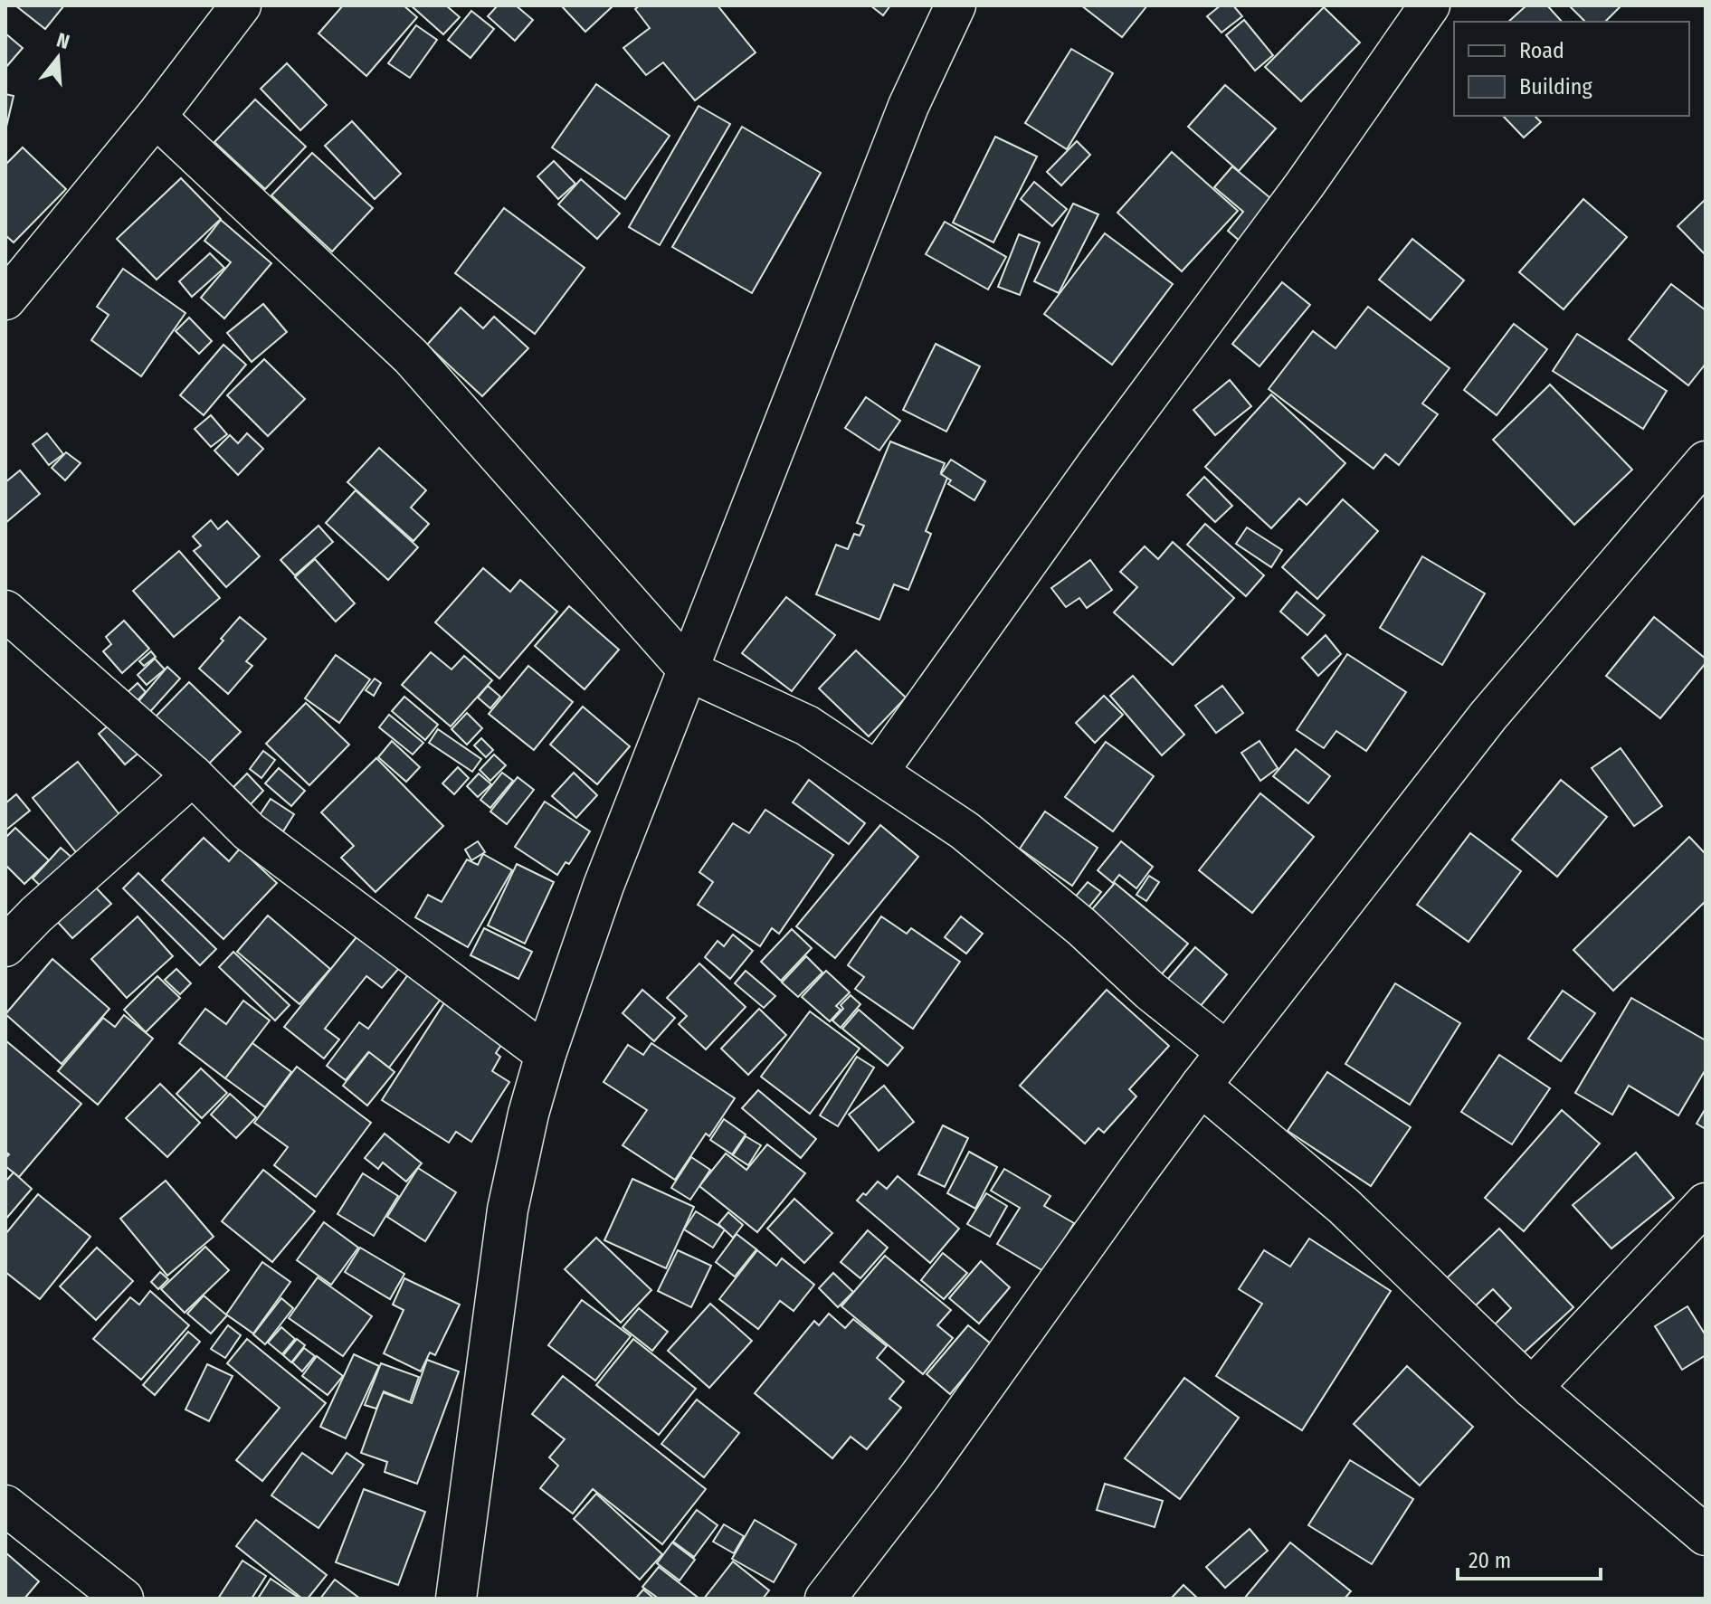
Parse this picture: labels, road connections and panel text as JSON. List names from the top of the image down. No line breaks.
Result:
{"legend":["Road","Building"],"scale_bar":"20 m","north":"top"}
